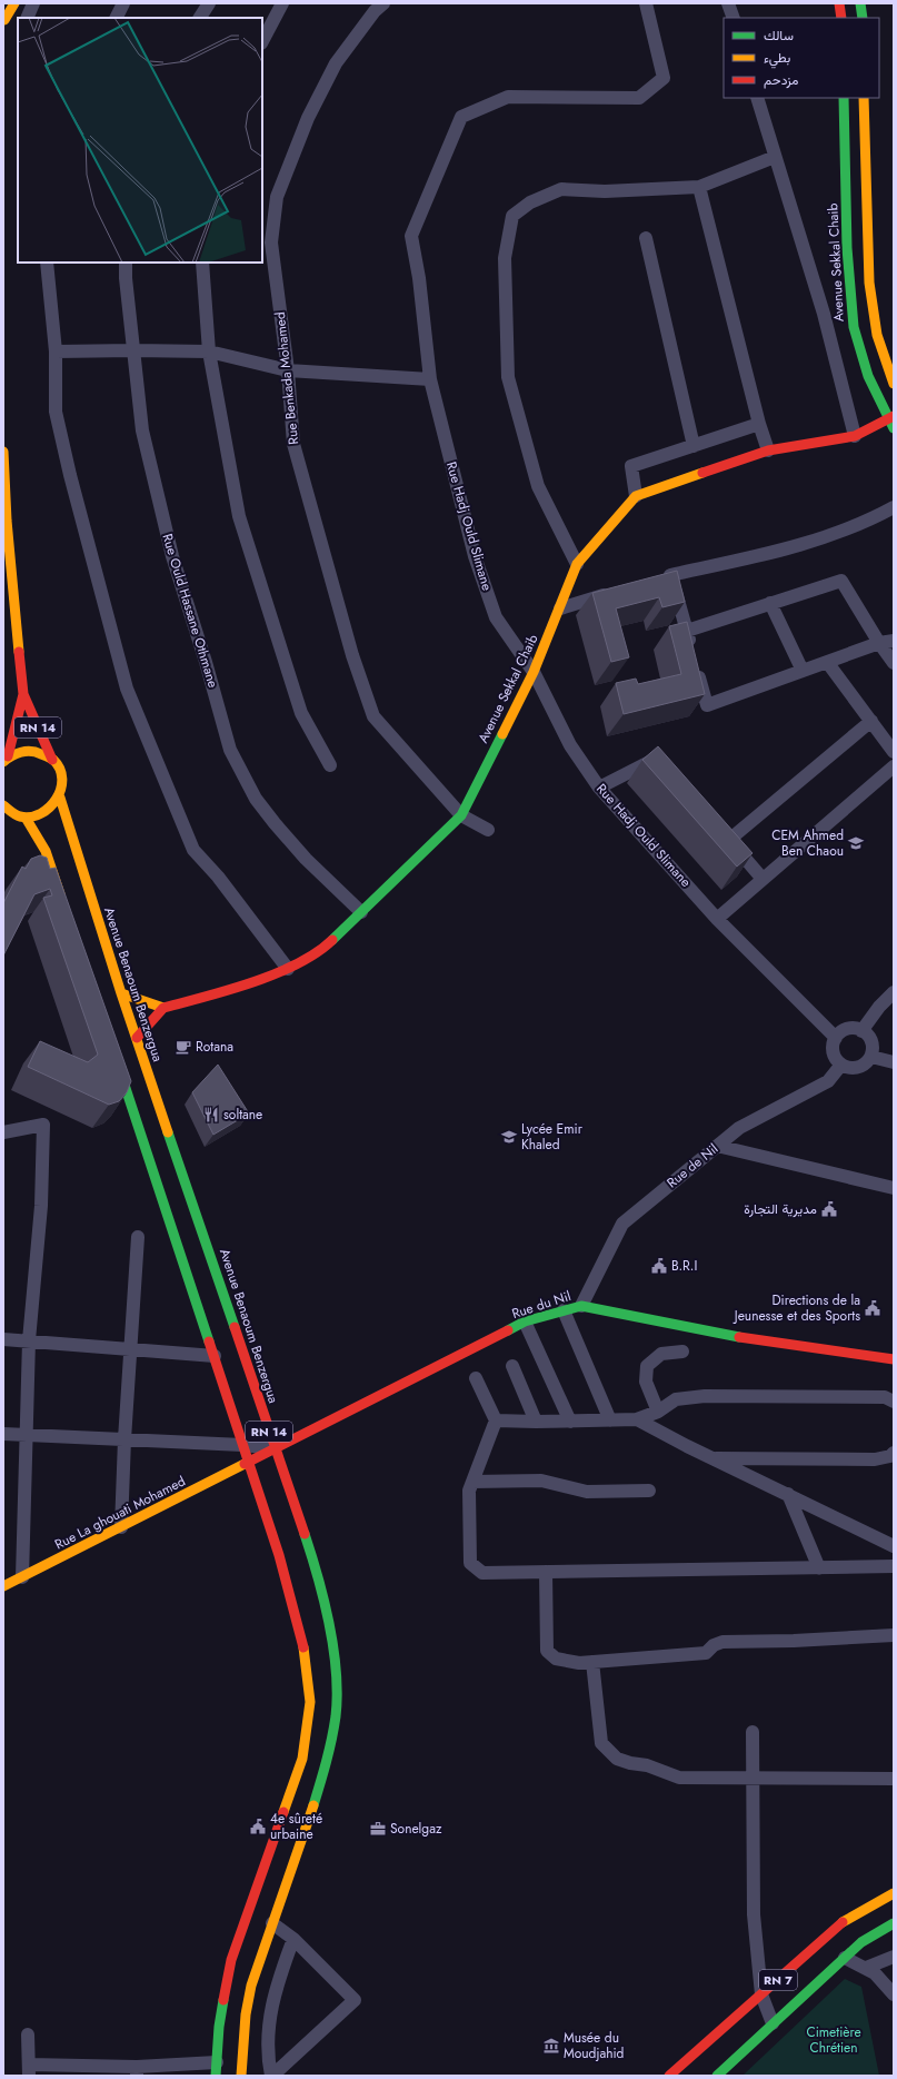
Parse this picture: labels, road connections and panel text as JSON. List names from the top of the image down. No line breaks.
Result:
{"streets":{"main road":["Avenue Sekkal Chaib","RN 14","Avenue Benaoum Benzergua","Rue du Nil","Rue La ghouati Mohamed","RN 7"],"street":["Rue Benkada Mohamed","Rue Hadj Ould Slimane","Rue Ould Hassane Othmane","Rue de Nil"]},"crossings":[["Avenue Sekkal Chaib","Rue Benkada Mohamed"],["Avenue Sekkal Chaib","Rue Hadj Ould Slimane"],["Avenue Sekkal Chaib","Rue Ould Hassane Othmane"],["Rue Hadj Ould Slimane","Rue de Nil"],["RN 14","Rue du Nil"],["RN 14","Rue La ghouati Mohamed"],["Avenue Benaoum Benzergua","Rue du Nil"],["Rue de Nil","Rue du Nil"],["Rue du Nil","Rue La ghouati Mohamed"]],"parks":["Cimetière Chrétien"],"places":{"school or university":["CEM Ahmed Ben Chaou","Lycée Emir Khaled"],"cafe":["Rotana"],"restaurant":["soltane"],"public building":["مديرية التجارة","B.R.I","Directions de la Jeunesse et des Sports","4e sûreté urbaine"],"office":["Sonelgaz"],"museum":["Musée du Moudjahid"]},"legend":["سالك","بطيء","مزدحم"]}
